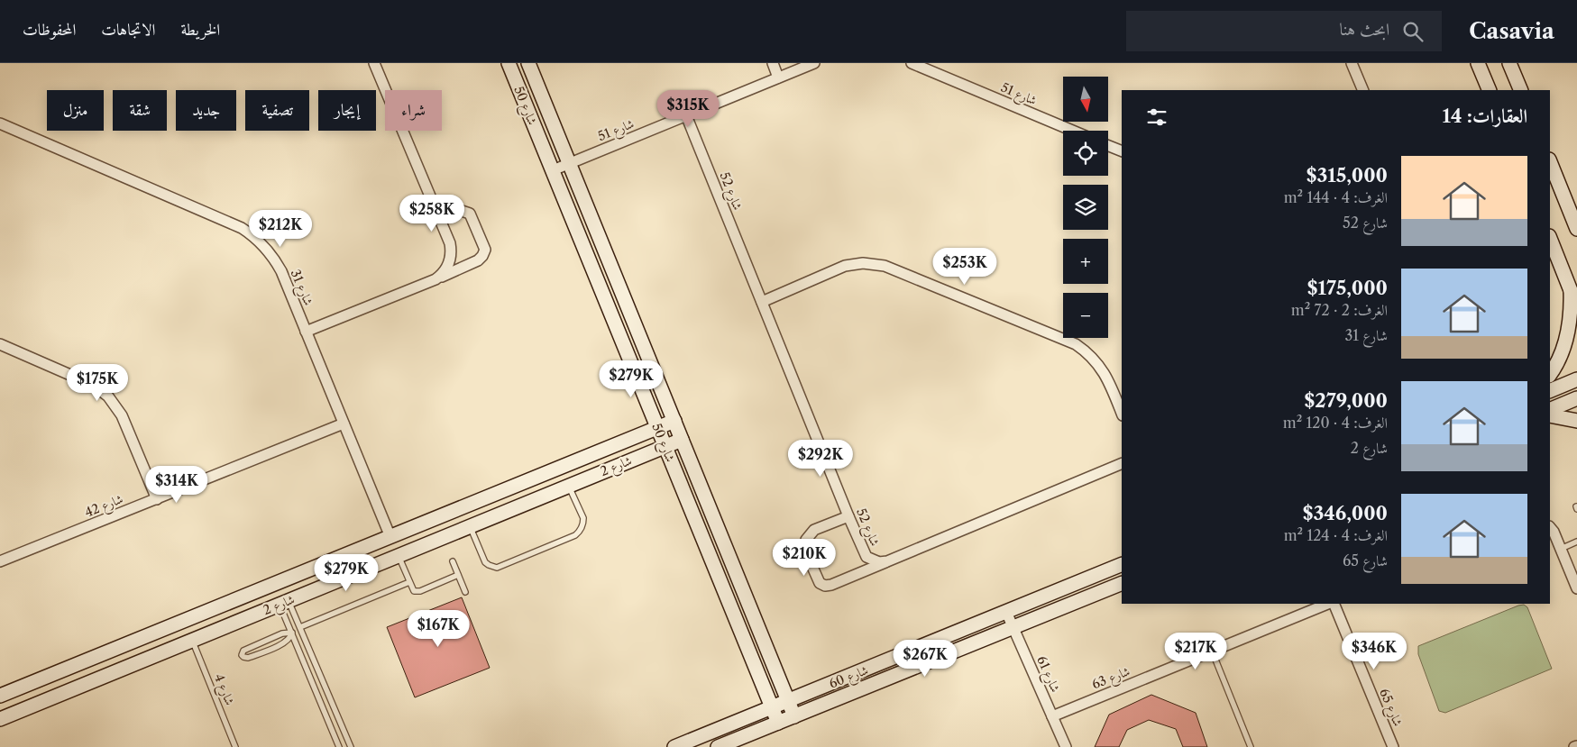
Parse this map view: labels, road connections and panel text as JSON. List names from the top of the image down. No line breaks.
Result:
{"streets":{"street":["شارع 51","شارع 50","شارع 52","شارع 31","شارع 2","شارع 42","شارع 61","شارع 60","شارع 63","شارع 65"],"lane":["شارع 4"]},"crossings":[["شارع 51","شارع 50"],["شارع 51","شارع 52"],["شارع 50","شارع 2"],["شارع 50","شارع 60"],["شارع 31","شارع 2"],["شارع 31","شارع 42"],["شارع 2","شارع 4"],["شارع 61","شارع 60"],["شارع 61","شارع 63"]],"north":"bottom","page":{"header":"Casavia","search":"ابحث هنا","nav":["الخريطة","الاتجاهات","المحفوظات"],"map_buttons":["+","−"],"price":["$315K","$258K","$212K","$253K","$279K","$175K","$292K","$314K","$210K","$279K","$167K","$217K","$346K","$267K"],"chip":["شراء","إيجار","تصفية","جديد","شقة","منزل"],"heading":"العقارات: 14","list":[{"name":"$315,000","note":"الغرف: 4 · 144 m² · شارع 52"},{"name":"$175,000","note":"الغرف: 2 · 72 m² · شارع 31"},{"name":"$279,000","note":"الغرف: 4 · 120 m² · شارع 2"},{"name":"$346,000","note":"الغرف: 4 · 124 m² · شارع 65"}]}}
